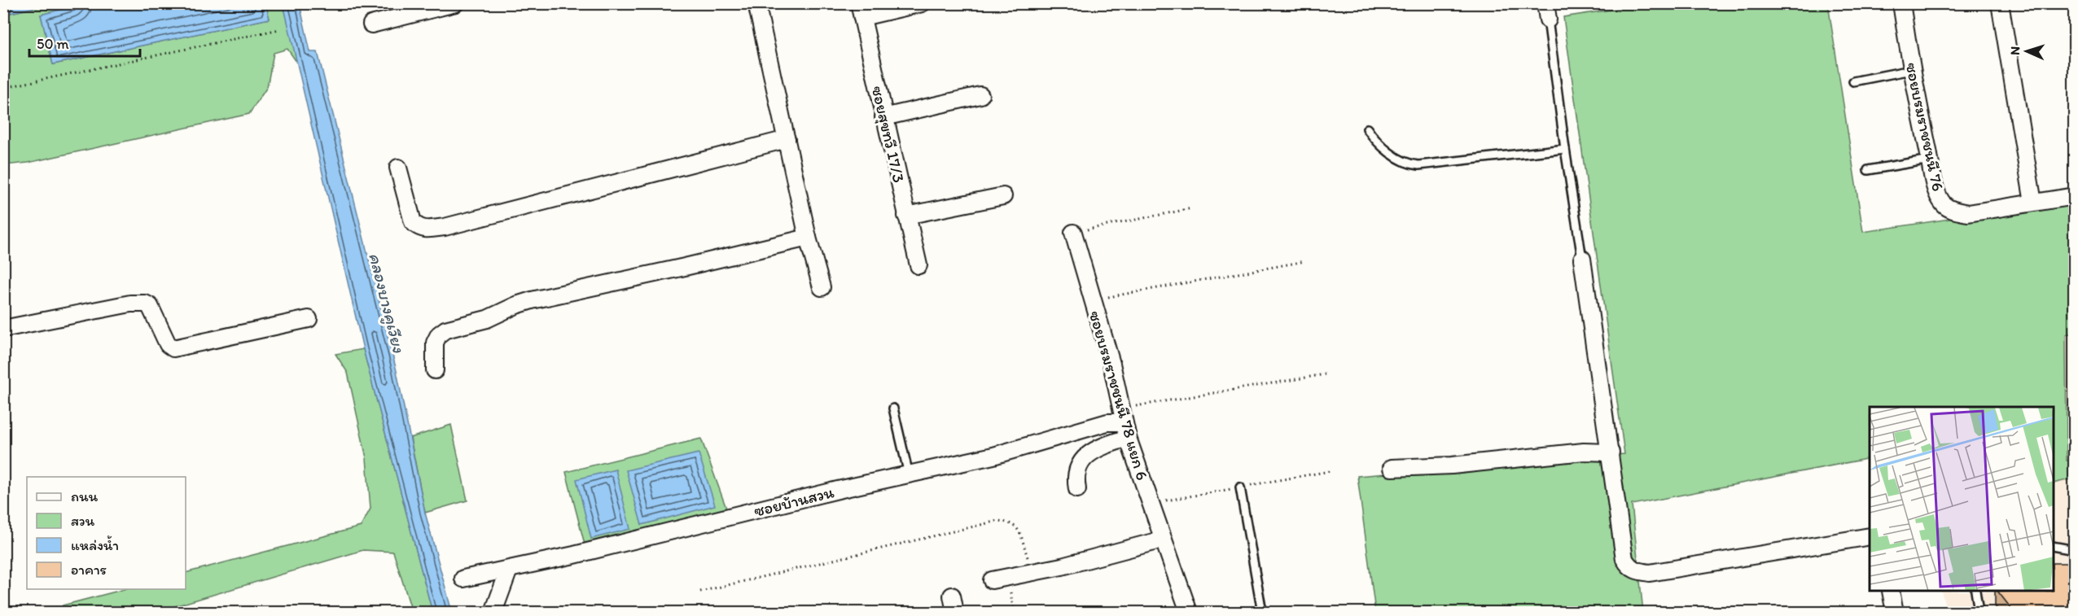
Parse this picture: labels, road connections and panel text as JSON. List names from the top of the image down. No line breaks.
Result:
{"streets":{"street":["ซอยบรมราชชนนี 76","ซอยสุขทวี 17/3","ซอยบรมราชชนนี 78 แยก 6","ซอยบ้านสวน"]},"crossings":[["ซอยบรมราชชนนี 78 แยก 6","ซอยบ้านสวน"]],"water":["คลองบางคูเวียง"],"legend":["ถนน","สวน","แหล่งน้ำ","อาคาร"],"scale_bar":"50 m","north":"left"}
